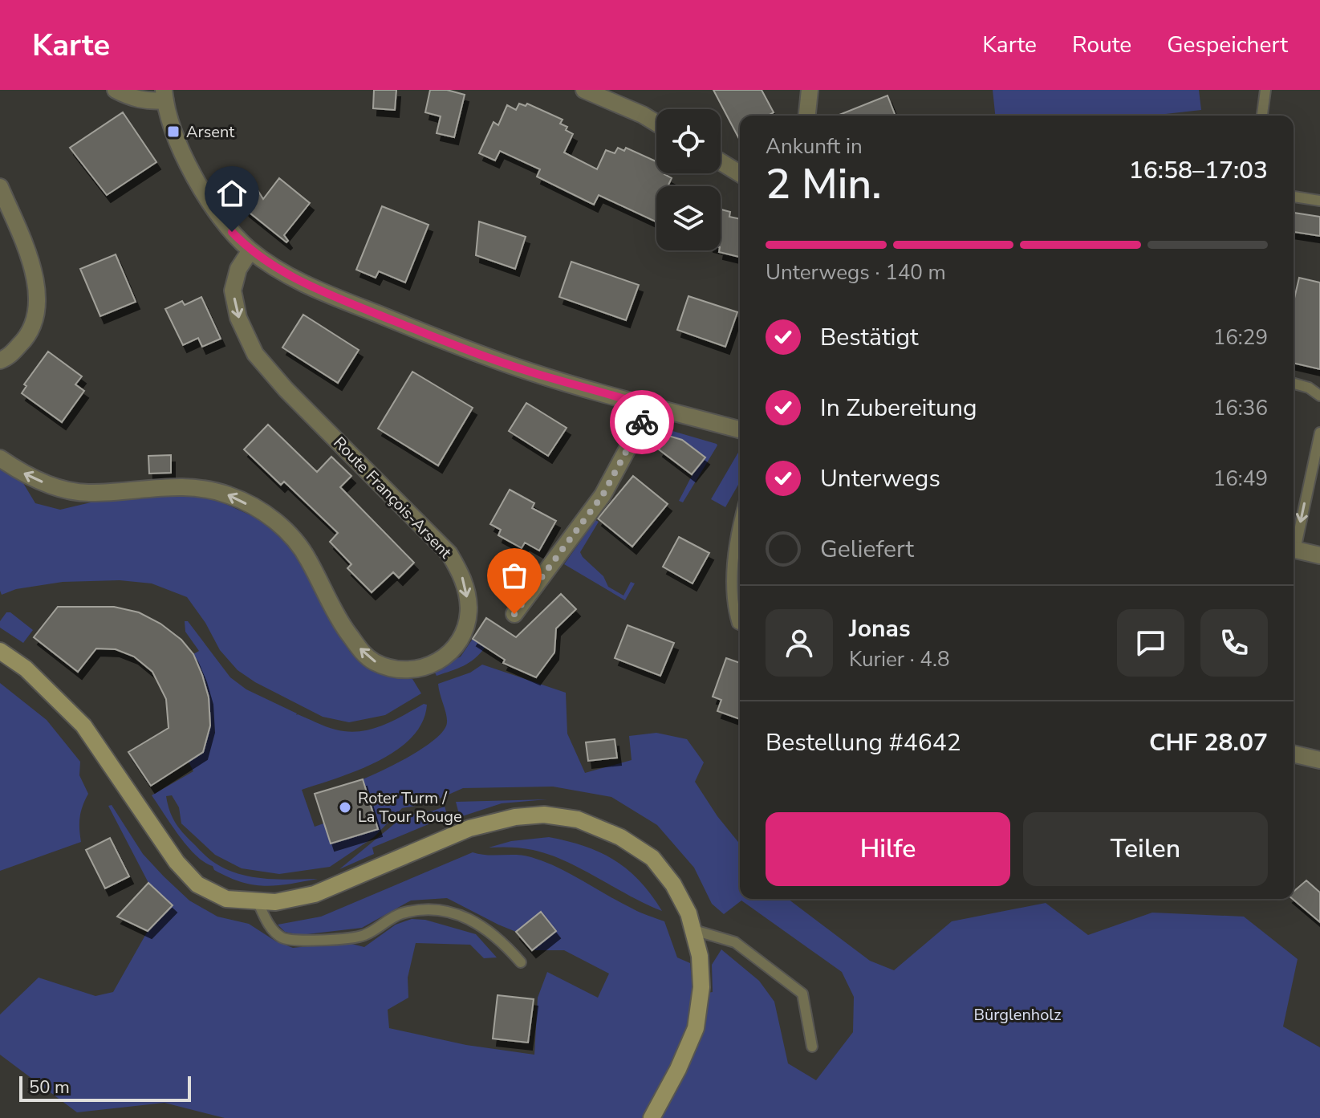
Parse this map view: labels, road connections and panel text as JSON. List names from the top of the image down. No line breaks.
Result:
{"streets":{"street":["Route François-Arsent"]},"parks":["Bürglenholz"],"places":{"transit":["Arsent"],"other":["Roter Turm / La Tour Rouge"]},"scale_bar":"50 m","page":{"header":"Karte","nav":["Karte","Route","Gespeichert"],"heading":["2 Min.","Ankunft in","16:58–17:03"],"panel":["Jonas","Kurier · 4.8","Bestellung #4642","CHF 28.07"],"bar":"Unterwegs · 140 m","list":[["Bestätigt","16:29"],["In Zubereitung","16:36"],["Unterwegs","16:49"],"Geliefert"],"buttons":["Hilfe","Teilen"],"scale":"50 m"}}
